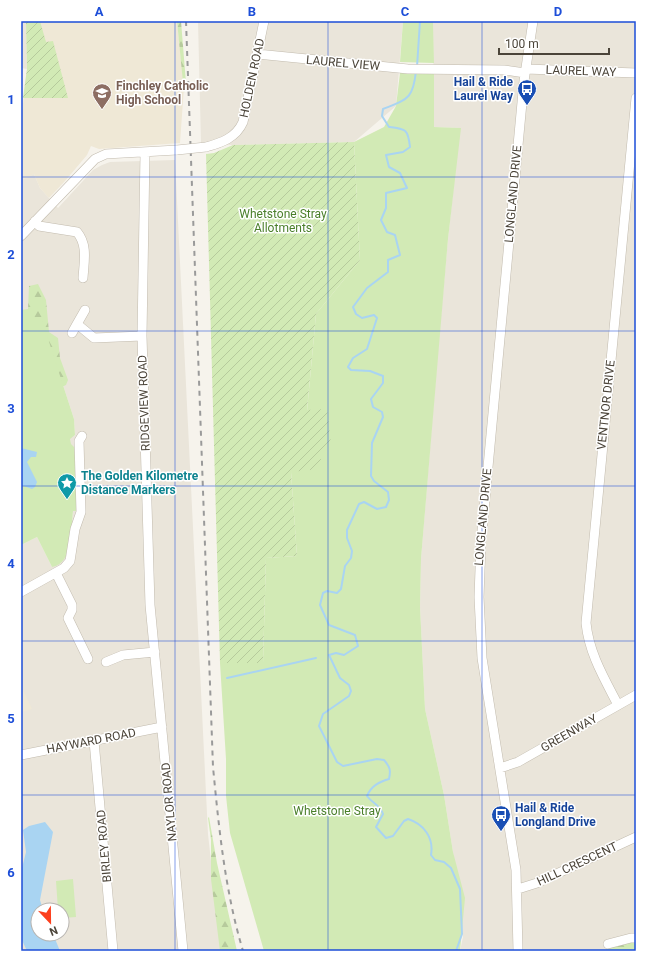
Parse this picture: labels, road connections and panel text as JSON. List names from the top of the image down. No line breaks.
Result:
{"streets":{"street":["LAUREL VIEW","LAUREL WAY","HOLDEN ROAD","LONGLAND DRIVE","RIDGEVIEW ROAD","VENTNOR DRIVE","GREENWAY","HAYWARD ROAD","NAYLOR ROAD","BIRLEY ROAD","HILL CRESCENT"]},"crossings":[["LAUREL VIEW","LAUREL WAY"],["LAUREL VIEW","HOLDEN ROAD"],["LAUREL WAY","LONGLAND DRIVE"],["HOLDEN ROAD","RIDGEVIEW ROAD"],["LONGLAND DRIVE","GREENWAY"],["LONGLAND DRIVE","HILL CRESCENT"],["RIDGEVIEW ROAD","NAYLOR ROAD"],["VENTNOR DRIVE","GREENWAY"],["HAYWARD ROAD","NAYLOR ROAD"],["HAYWARD ROAD","BIRLEY ROAD"]],"parks":["Whetstone Stray Allotments","Whetstone Stray"],"places":{"bus stop":["Hail & Ride Laurel Way","Hail & Ride Longland Drive"],"school or university":["Finchley Catholic High School"],"place":["The Golden Kilometre Distance Markers"]},"scale_bar":"100 m","north":"bottom","grid":{"columns":["A","B","C","D"],"rows":["1","2","3","4","5","6"]}}
